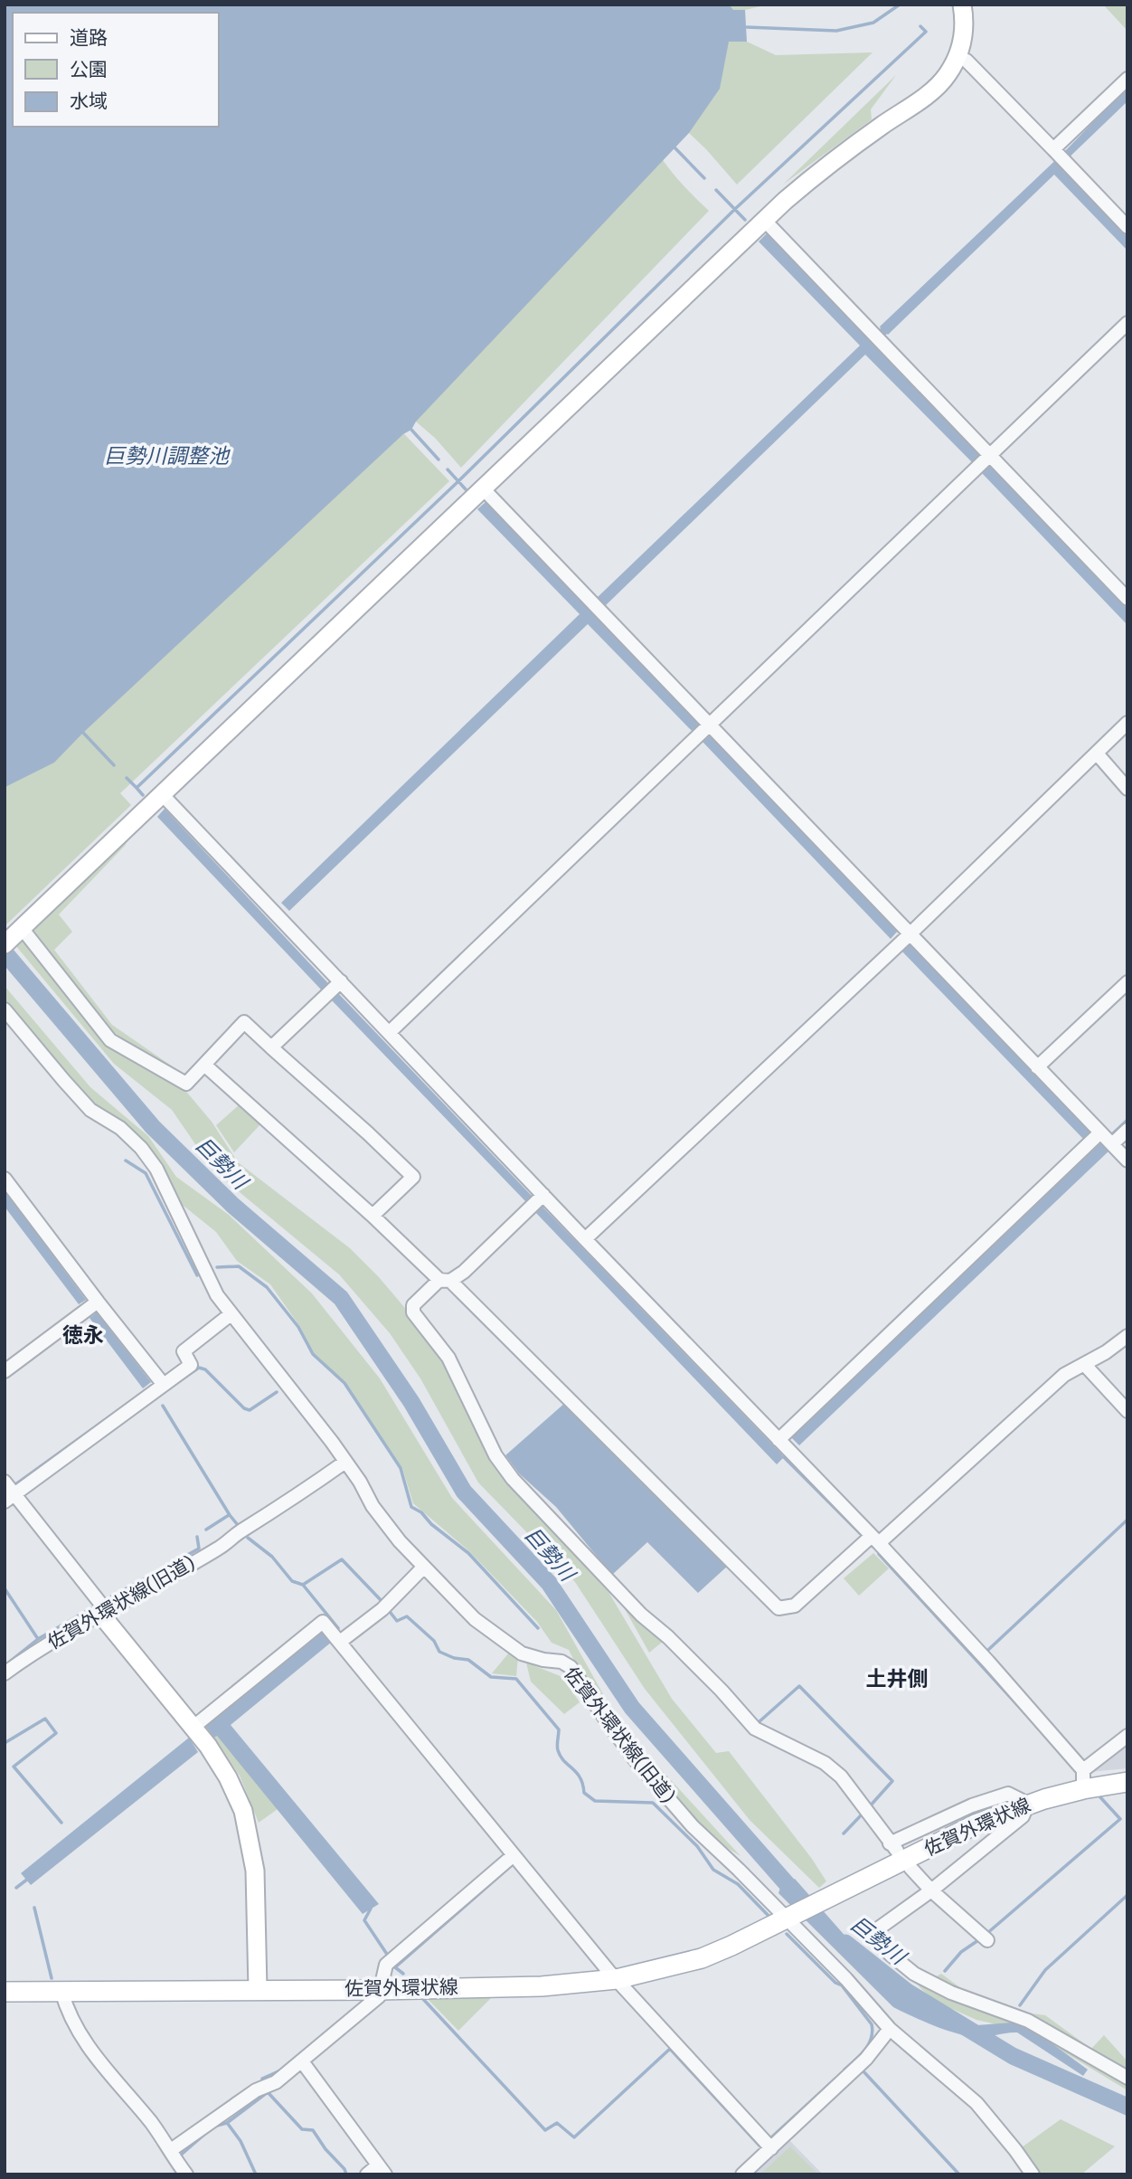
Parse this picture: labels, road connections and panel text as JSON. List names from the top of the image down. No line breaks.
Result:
{"streets":{"main road":["佐賀外環状線"],"street":["佐賀外環状線(旧道)"]},"crossings":[["佐賀外環状線(旧道)","佐賀外環状線"]],"districts":["徳永","土井側"],"water":["巨勢川調整池","巨勢川"],"legend":["道路","公園","水域"]}
